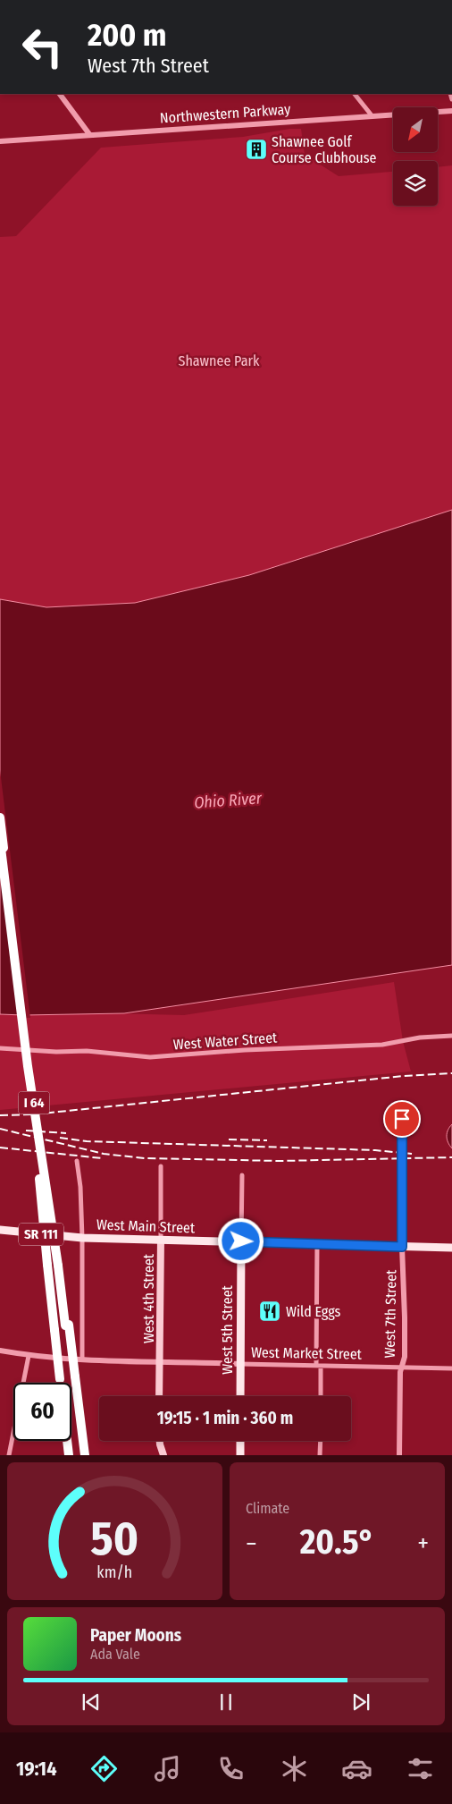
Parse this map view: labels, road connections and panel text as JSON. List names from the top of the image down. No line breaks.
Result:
{"streets":{"highway":["I 64"],"main road":["West Main Street","SR 111","West 4th Street","West 5th Street"],"street":["Northwestern Parkway","West Water Street","West 7th Street","West Market Street"]},"crossings":[["West Main Street","West 4th Street"],["West Main Street","West 7th Street"],["West Main Street","West 5th Street"],["West 4th Street","West Market Street"],["West 7th Street","West Market Street"],["West 5th Street","West Market Street"]],"water":["Ohio River"],"parks":["Shawnee Park"],"places":{"building":["Shawnee Golf Course Clubhouse"],"restaurant":["Wild Eggs"]},"north":"bottom left","page":{"turn":["200 m","West 7th Street"],"limit":"60","trip":"19:15 · 1 min · 360 m","tile":"Climate","heat":["−","20.5°","+"],"song":["Paper Moons","Ada Vale"],"tabs":"19:14","gauge":["50","km/h"]}}
